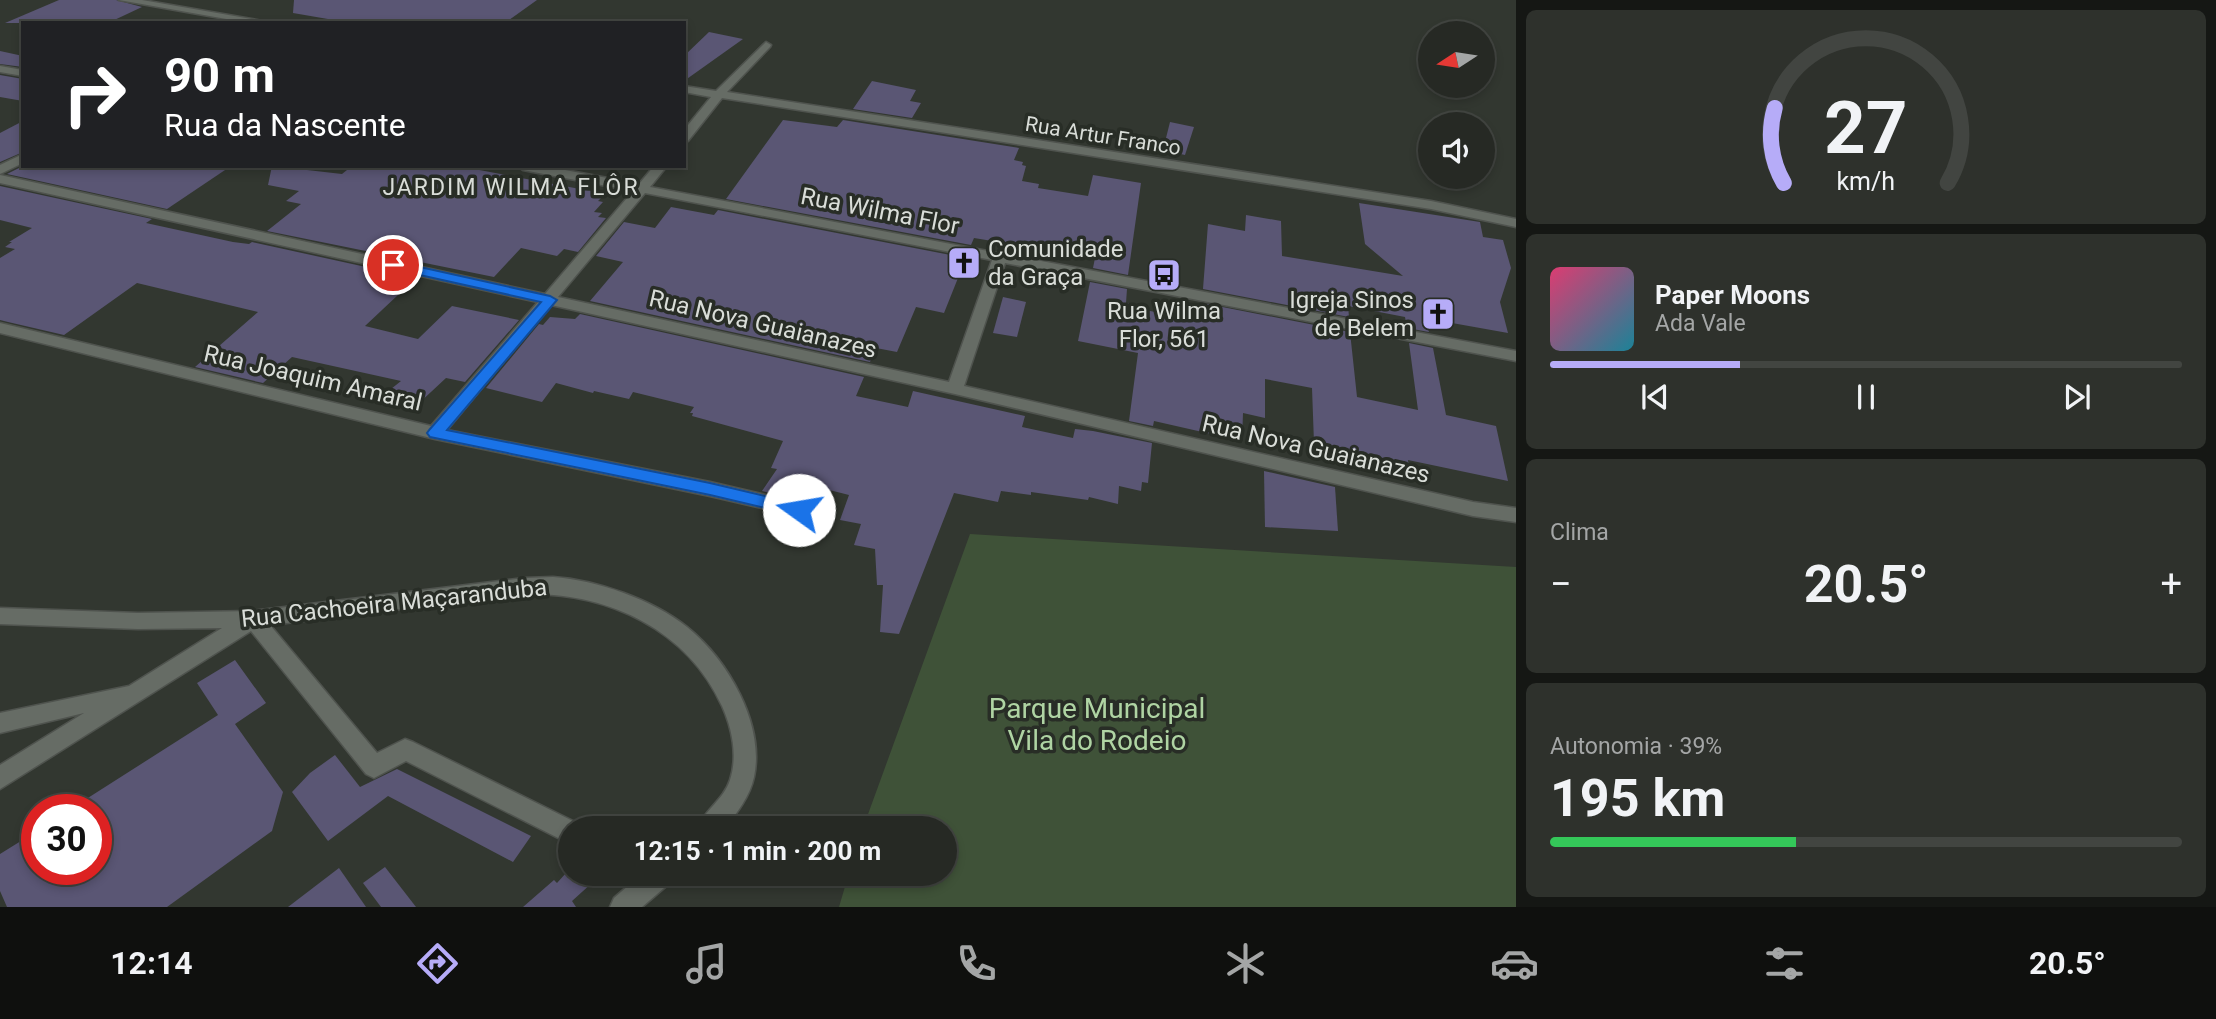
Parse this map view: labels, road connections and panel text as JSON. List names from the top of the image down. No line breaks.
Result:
{"streets":{"street":["Rua Artur Franco","Rua Wilma Flor","Rua Nova Guaianazes","Rua Joaquim Amaral","Rua Cachoeira Maçaranduba"]},"districts":["JARDIM WILMA FLÔR"],"parks":["Parque Municipal Vila do Rodeio"],"places":{"church":["Comunidade da Graça","Igreja Sinos de Belem"],"bus stop":["Rua Wilma Flor, 561"]},"north":"left","page":{"turn":["90 m","Rua da Nascente"],"song":["Paper Moons","Ada Vale"],"tile":["Clima",["Autonomia · 39%","195 km"]],"heat":["−","20.5°","+"],"limit":"30","trip":"12:15 · 1 min · 200 m","tabs":["12:14","20.5°"],"gauge":["27","km/h"]}}
